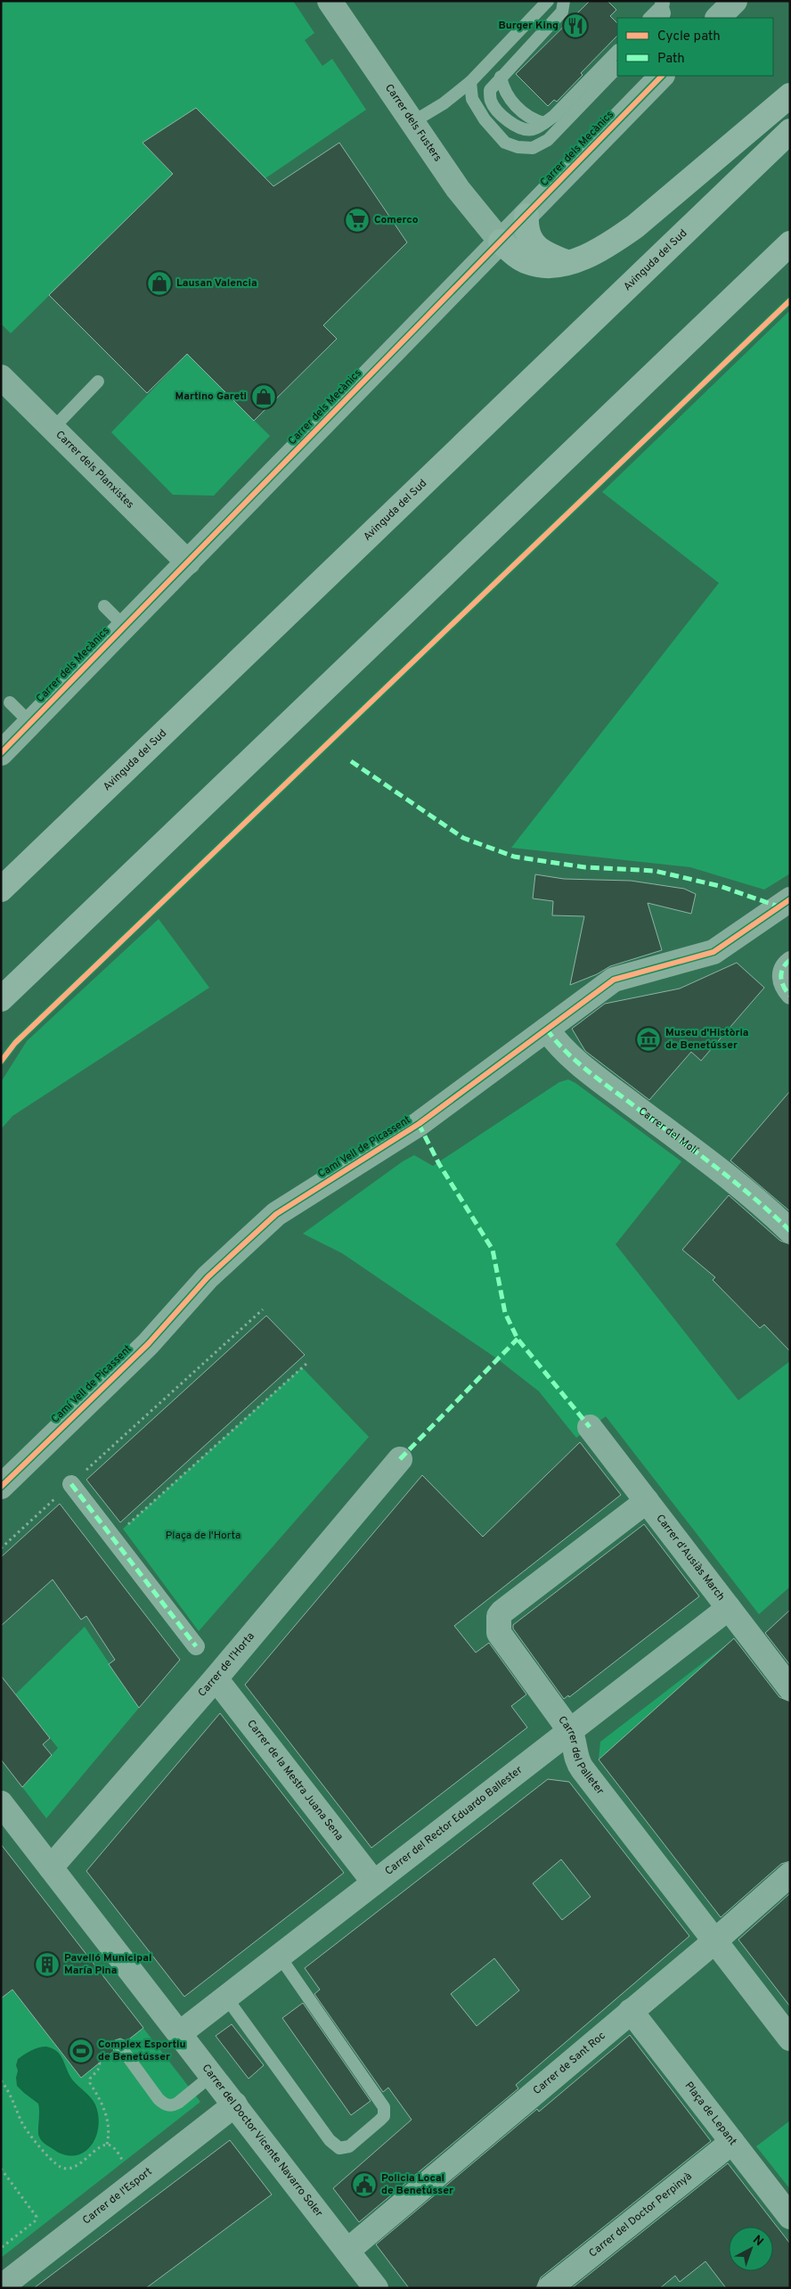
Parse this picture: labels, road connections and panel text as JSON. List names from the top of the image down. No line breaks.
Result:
{"streets":{"main road":["Avinguda del Sud"],"street":["Carrer dels Fusters","Carrer dels Mecànics","Carrer dels Planxistes","Carrer del Molí","Camí Vell de Picassent","Carrer d'Ausiàs March","Carrer de l’Horta","Carrer del Palleter","Carrer de la Mestra Juana Sena","Carrer del Rector Eduardo Ballester","Carrer de Sant Roc","Plaça de Lepant","Carrer del Doctor Vicente Navarro Soler","Carrer de l'Esport","Carrer del Doctor Perpinyà"]},"crossings":[["Carrer dels Fusters","Carrer dels Mecànics"],["Carrer dels Mecànics","Carrer dels Planxistes"],["Carrer del Molí","Camí Vell de Picassent"],["Carrer d'Ausiàs March","Carrer del Palleter"],["Carrer d'Ausiàs March","Carrer del Rector Eduardo Ballester"],["Carrer de l’Horta","Carrer de la Mestra Juana Sena"],["Carrer de l’Horta","Carrer del Doctor Vicente Navarro Soler"],["Carrer del Palleter","Carrer del Rector Eduardo Ballester"],["Carrer del Palleter","Carrer de Sant Roc"],["Carrer de la Mestra Juana Sena","Carrer del Rector Eduardo Ballester"],["Carrer del Rector Eduardo Ballester","Carrer del Doctor Vicente Navarro Soler"],["Carrer de Sant Roc","Plaça de Lepant"],["Carrer de Sant Roc","Carrer del Doctor Vicente Navarro Soler"],["Plaça de Lepant","Carrer del Doctor Perpinyà"],["Carrer del Doctor Vicente Navarro Soler","Carrer de l'Esport"]],"parks":["Plaça de l'Horta"],"places":{"restaurant":["Burger King"],"supermarket":["Comerco"],"shop":["Lausan Valencia","Martino Gareti"],"museum":["Museu d'Història de Benetússer"],"building":["Pavelló Municipal María Pina"],"sports":["Complex Esportiu de Benetússer"],"public building":["Policia Local de Benetússer"]},"legend":["Cycle path","Path"],"north":"top right"}
